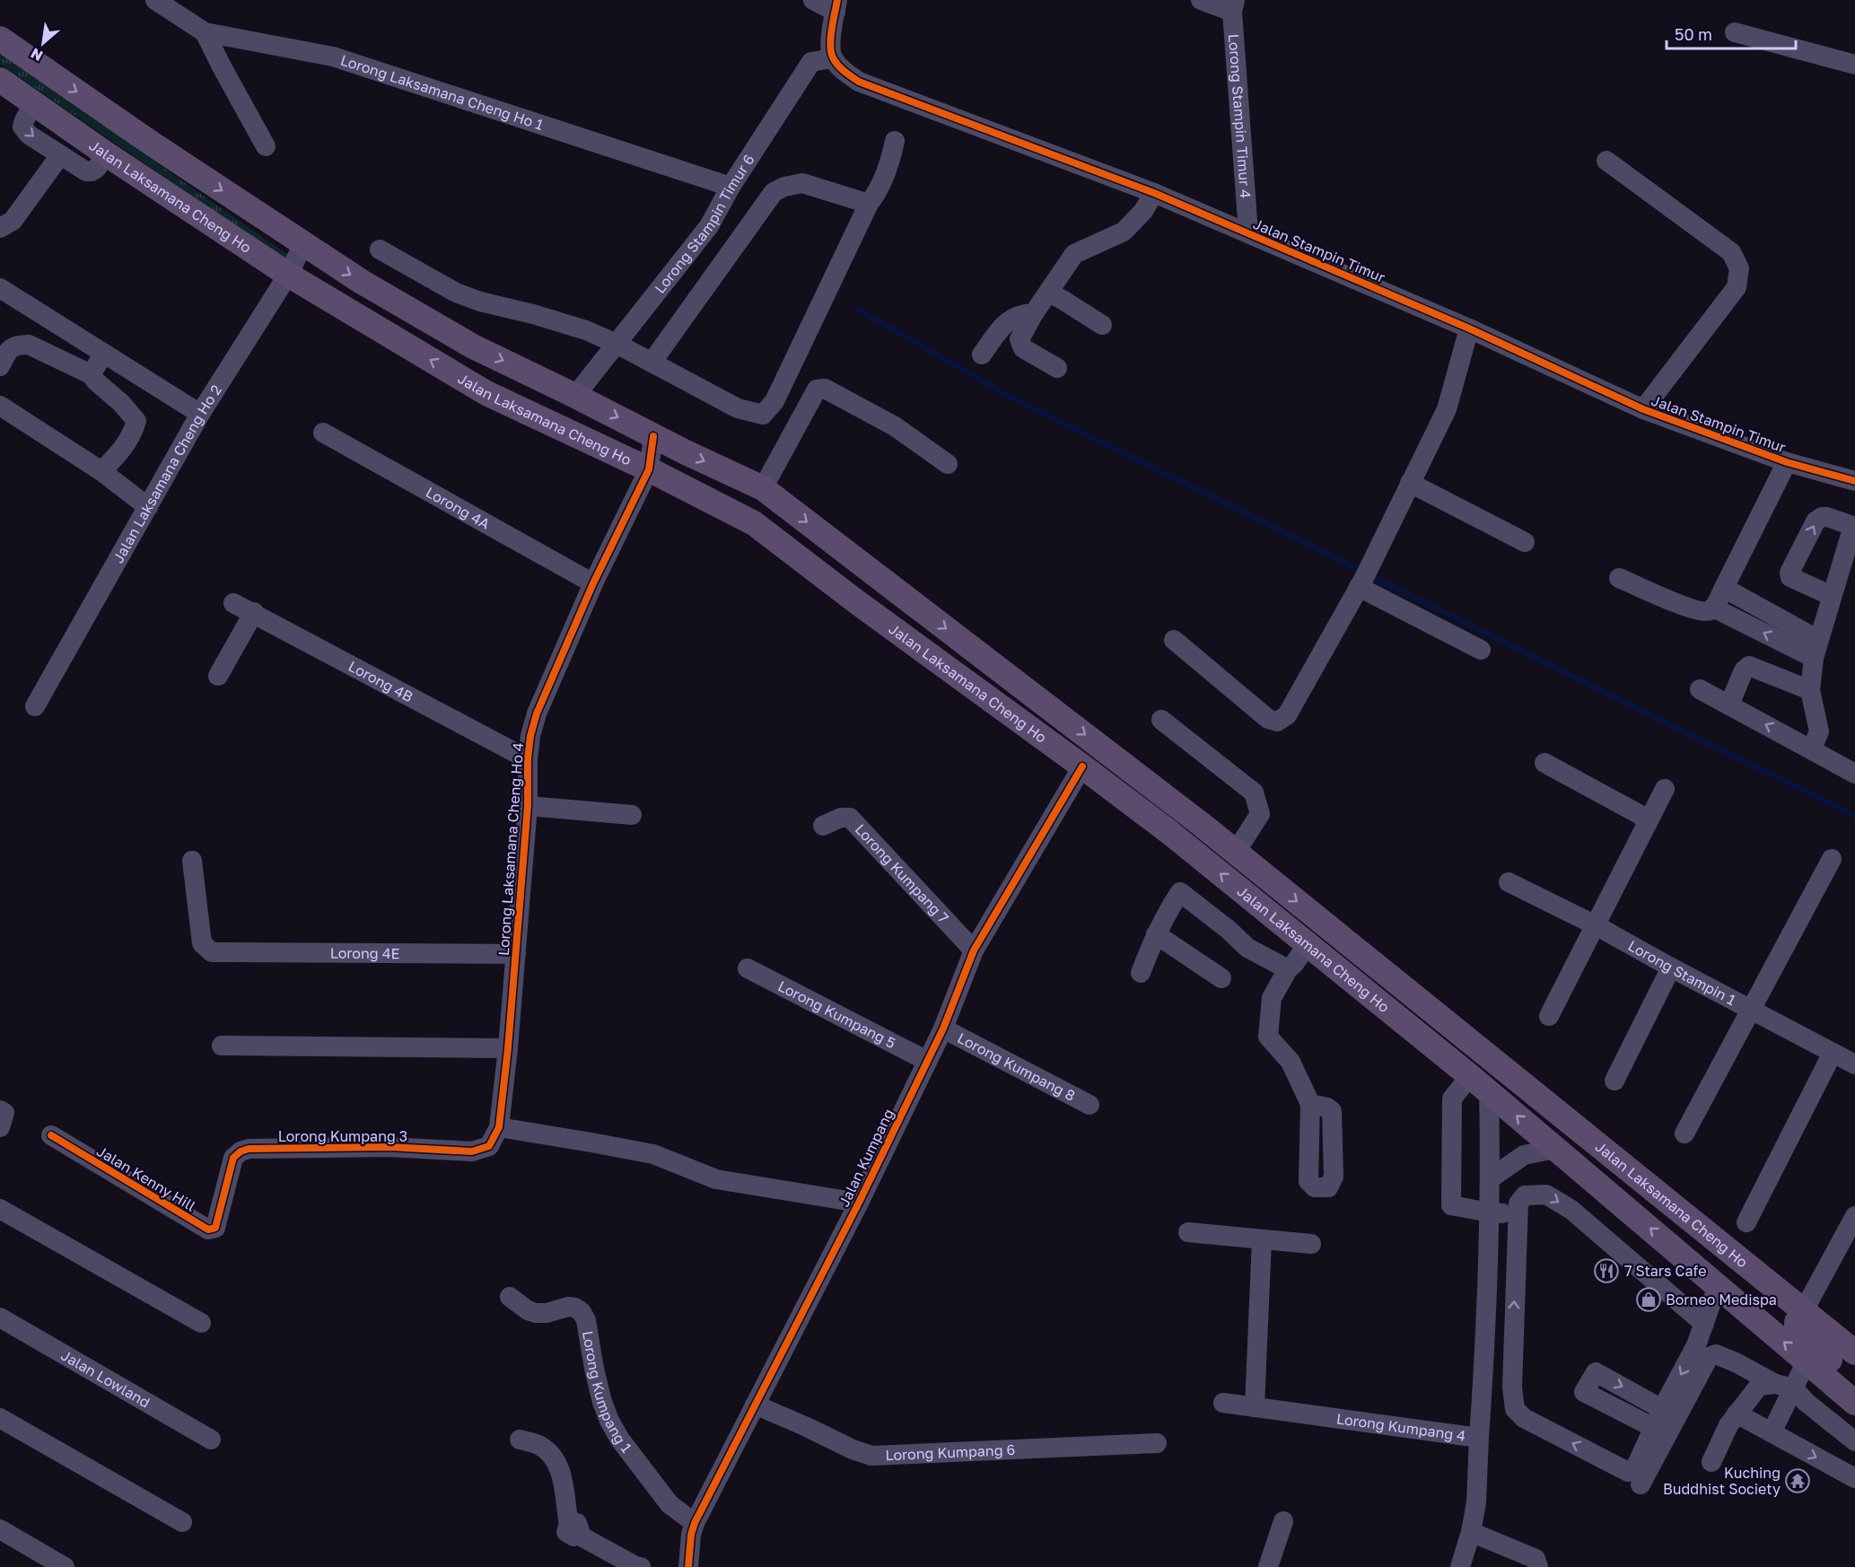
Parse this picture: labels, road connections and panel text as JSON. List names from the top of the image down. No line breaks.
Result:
{"streets":{"main road":["Jalan Laksamana Cheng Ho"],"street":["Lorong Laksamana Cheng Ho 1","Lorong Stampin Timur 4","Lorong Stampin Timur 6","Jalan Stampin Timur","Jalan Laksamana Cheng Ho 2","Lorong 4A","Lorong 4B","Lorong Laksamana Cheng Ho 4","Lorong Kumpang 7","Lorong 4E","Lorong Stampin 1","Lorong Kumpang 5","Lorong Kumpang 8","Lorong Kumpang 3","Jalan Kumpang","Jalan Kenny Hill","Jalan Lowland","Lorong Kumpang 1","Lorong Kumpang 4","Lorong Kumpang 6"]},"crossings":[["Lorong Laksamana Cheng Ho 1","Lorong Stampin Timur 6"],["Lorong Stampin Timur 4","Jalan Stampin Timur"],["Jalan Laksamana Cheng Ho","Lorong Stampin Timur 6"],["Jalan Laksamana Cheng Ho","Jalan Laksamana Cheng Ho 2"],["Jalan Laksamana Cheng Ho","Lorong Laksamana Cheng Ho 4"],["Jalan Laksamana Cheng Ho","Jalan Kumpang"],["Lorong Stampin Timur 6","Jalan Stampin Timur"],["Lorong 4A","Lorong Laksamana Cheng Ho 4"],["Lorong 4B","Lorong Laksamana Cheng Ho 4"],["Lorong Laksamana Cheng Ho 4","Lorong 4E"],["Lorong Laksamana Cheng Ho 4","Lorong Kumpang 3"],["Lorong Kumpang 7","Jalan Kumpang"],["Lorong Kumpang 5","Jalan Kumpang"],["Lorong Kumpang 8","Jalan Kumpang"],["Lorong Kumpang 3","Jalan Kenny Hill"],["Jalan Kumpang","Lorong Kumpang 1"],["Jalan Kumpang","Lorong Kumpang 6"]],"places":{"restaurant":["7 Stars Cafe"],"shop":["Borneo Medispa"],"temple":["Kuching Buddhist Society"]},"scale_bar":"50 m","north":"bottom left"}
